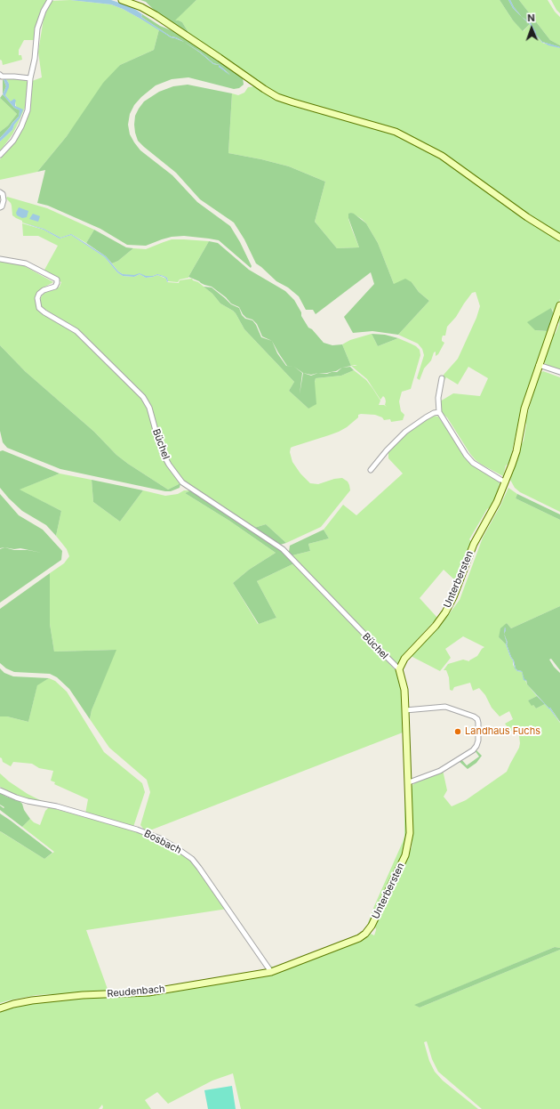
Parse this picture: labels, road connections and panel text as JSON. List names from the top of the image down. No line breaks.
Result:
{"streets":{"street":["Büchel","Unterbersten","Bosbach","Reudenbach"]},"crossings":[["Büchel","Unterbersten"],["Unterbersten","Bosbach"],["Unterbersten","Reudenbach"],["Bosbach","Reudenbach"]],"places":["Landhaus Fuchs"],"north":"top"}
